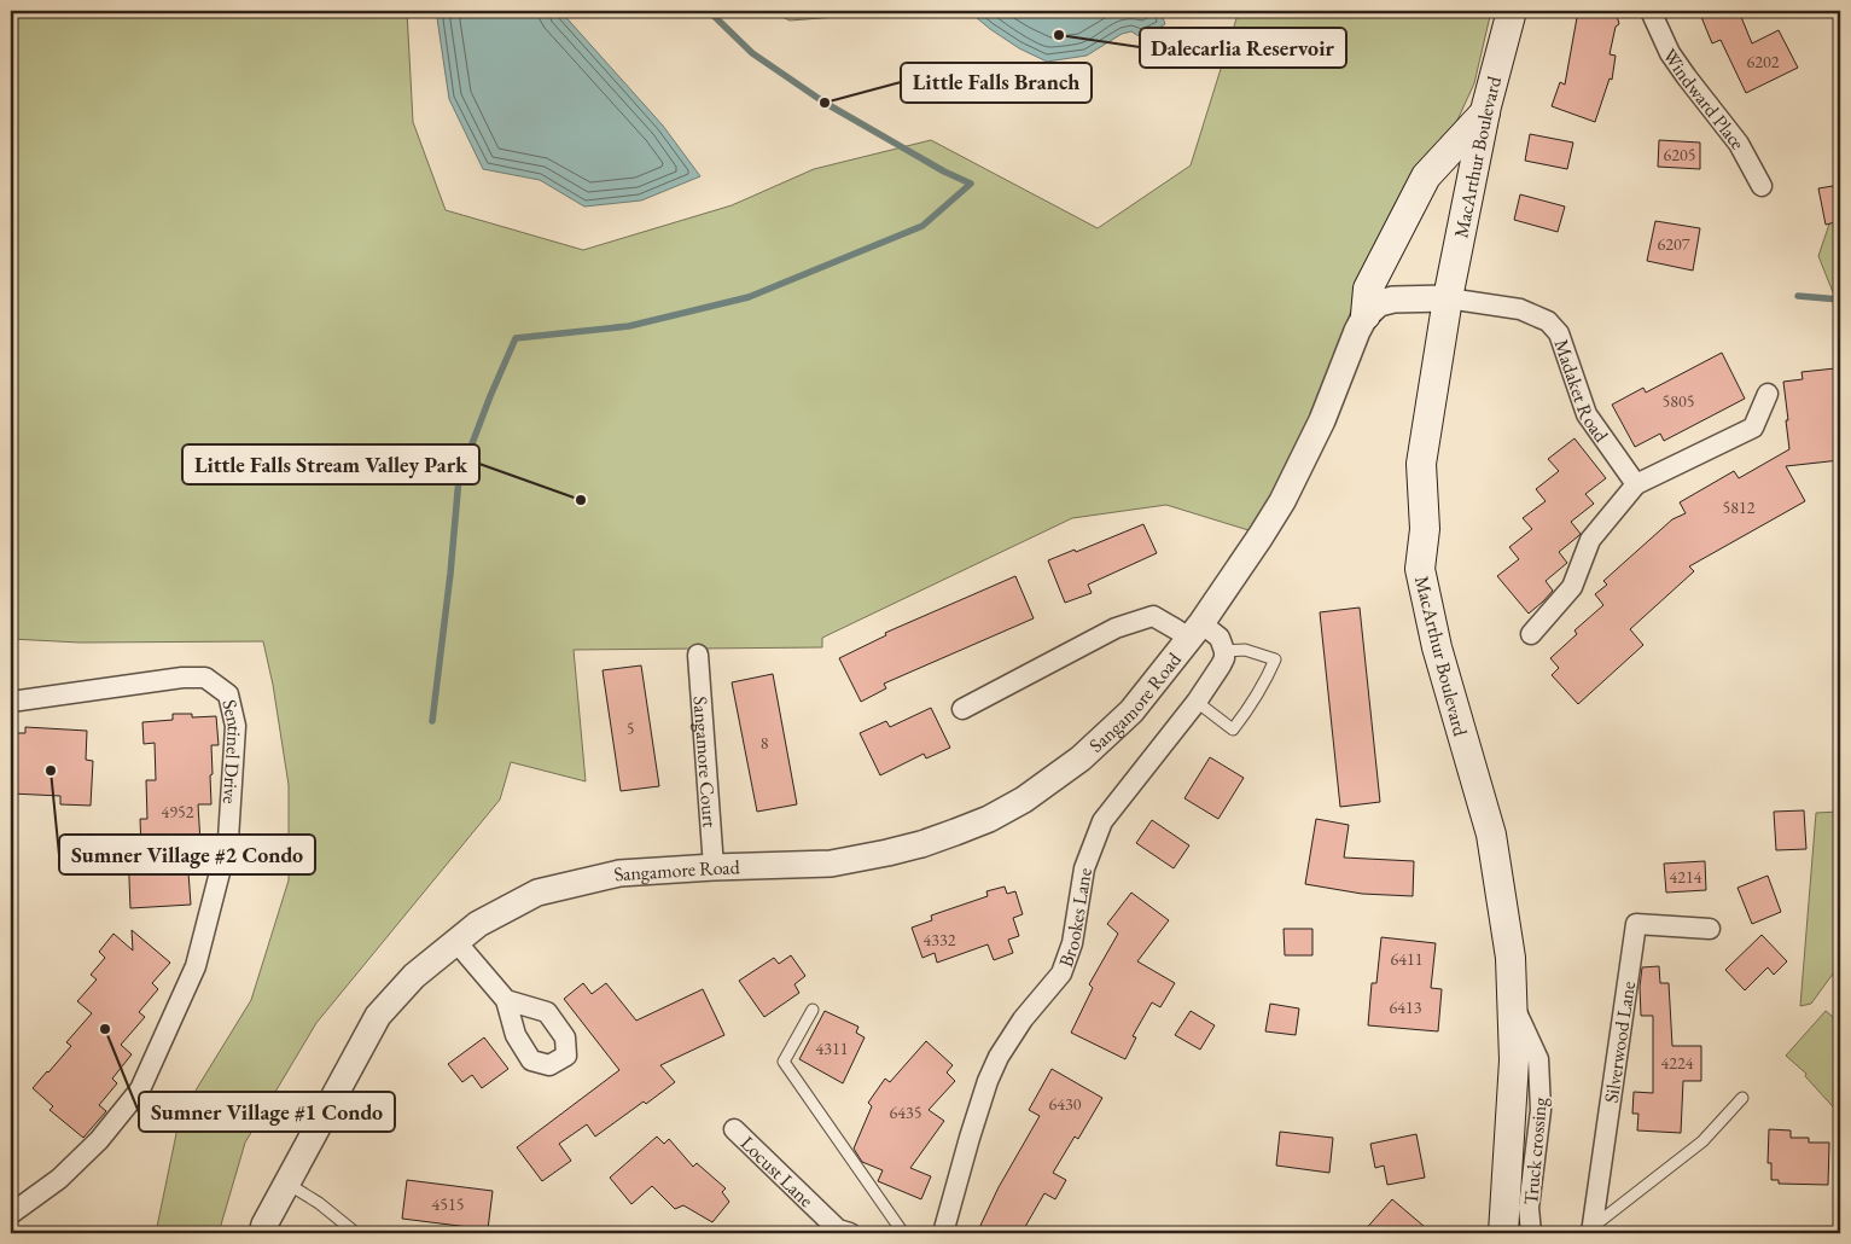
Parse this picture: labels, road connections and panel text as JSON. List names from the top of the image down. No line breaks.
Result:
{"streets":{"main road":["MacArthur Boulevard"],"street":["Windward Place","Madaket Road","Sangamore Road","Sentinel Drive","Sangamore Court","Brookes Lane","Silverwood Lane","Truck crossing","Locust Lane"]},"crossings":[["MacArthur Boulevard","Madaket Road"],["MacArthur Boulevard","Truck crossing"],["Sangamore Road","Sangamore Court"]],"places":["Dalecarlia Reservoir","Little Falls Branch","Little Falls Stream Valley Park","Sumner Village #2 Condo","Sumner Village #1 Condo"],"house_numbers":["6202","6205","6207","5805","5812","5","8","4952","4214","4332","6411","6413","4311","4224","6430","6435","4515"]}
